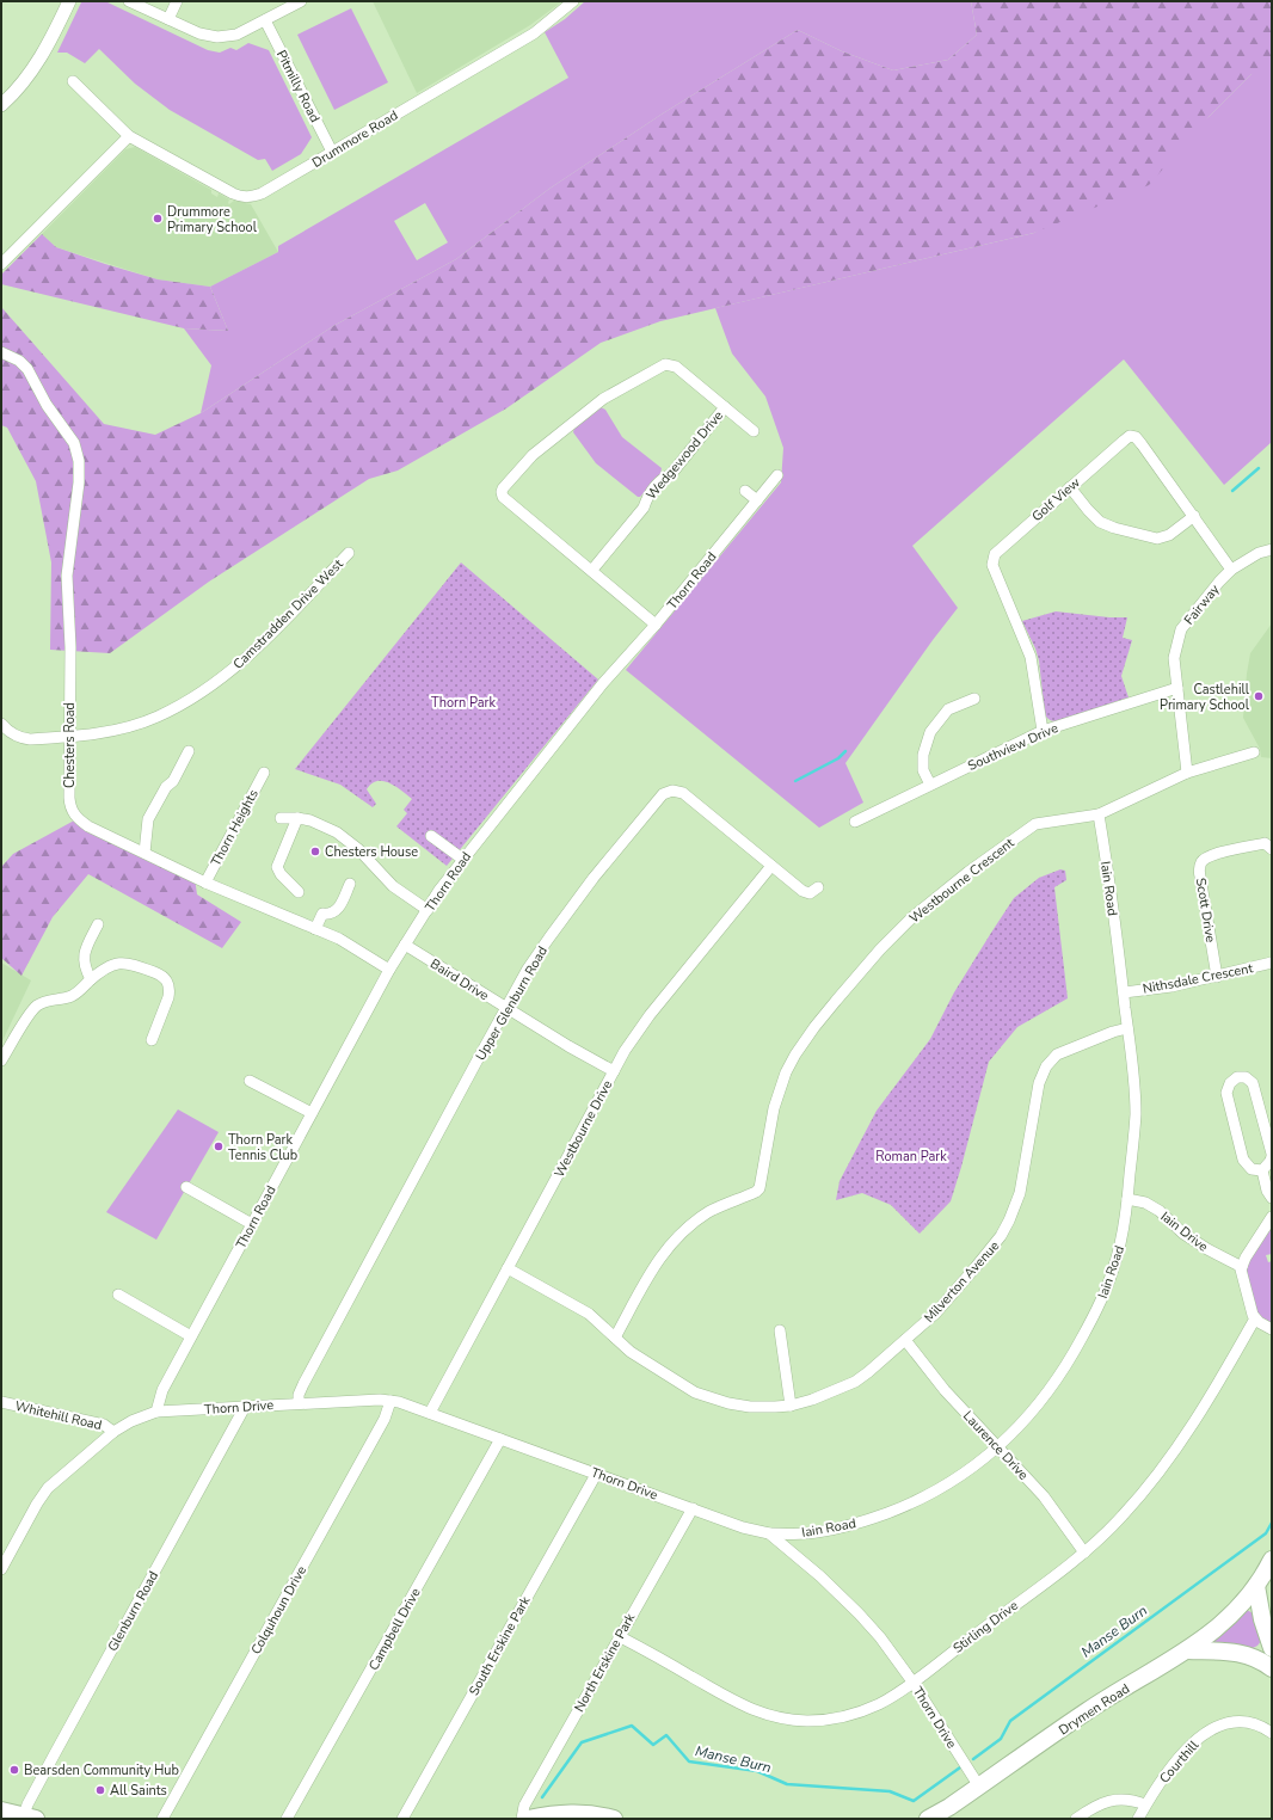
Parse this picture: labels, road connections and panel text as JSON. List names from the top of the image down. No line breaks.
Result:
{"streets":{"main road":["Drymen Road"],"street":["Pitmilly Road","Drummore Road","Wedgewood Drive","Golf View","Thorn Road","Fairway","Camstradden Drive West","Chesters Road","Southview Drive","Thorn Heights","Westbourne Crescent","Iain Road","Scott Drive","Nithsdale Crescent","Baird Drive","Upper Glenburn Road","Westbourne Drive","Iain Drive","Milverton Avenue","Thorn Drive","Whitehill Road","Laurence Drive","Colquhoun Drive","Glenburn Road","Stirling Drive","Campbell Drive","South Erskine Park","North Erskine Park","Courthill"]},"crossings":[["Pitmilly Road","Drummore Road"],["Wedgewood Drive","Thorn Road"],["Golf View","Fairway"],["Golf View","Southview Drive"],["Thorn Road","Chesters Road"],["Thorn Road","Baird Drive"],["Thorn Road","Thorn Drive"],["Fairway","Southview Drive"],["Fairway","Westbourne Crescent"],["Camstradden Drive West","Chesters Road"],["Chesters Road","Thorn Heights"],["Westbourne Crescent","Iain Road"],["Westbourne Crescent","Milverton Avenue"],["Iain Road","Nithsdale Crescent"],["Iain Road","Iain Drive"],["Iain Road","Milverton Avenue"],["Iain Road","Thorn Drive"],["Iain Road","Laurence Drive"],["Scott Drive","Nithsdale Crescent"],["Baird Drive","Upper Glenburn Road"],["Baird Drive","Westbourne Drive"],["Upper Glenburn Road","Westbourne Drive"],["Upper Glenburn Road","Thorn Drive"],["Westbourne Drive","Milverton Avenue"],["Westbourne Drive","Thorn Drive"],["Milverton Avenue","Laurence Drive"],["Thorn Drive","Colquhoun Drive"],["Thorn Drive","Glenburn Road"],["Thorn Drive","Stirling Drive"],["Thorn Drive","Campbell Drive"],["Thorn Drive","South Erskine Park"],["Thorn Drive","North Erskine Park"],["Thorn Drive","Drymen Road"],["Laurence Drive","Stirling Drive"],["Stirling Drive","North Erskine Park"]],"water":["Manse Burn"],"parks":["Thorn Park","Roman Park"],"places":["Drummore Primary School","Castlehill Primary School","Chesters House","Thorn Park Tennis Club","Bearsden Community Hub","All Saints"]}
